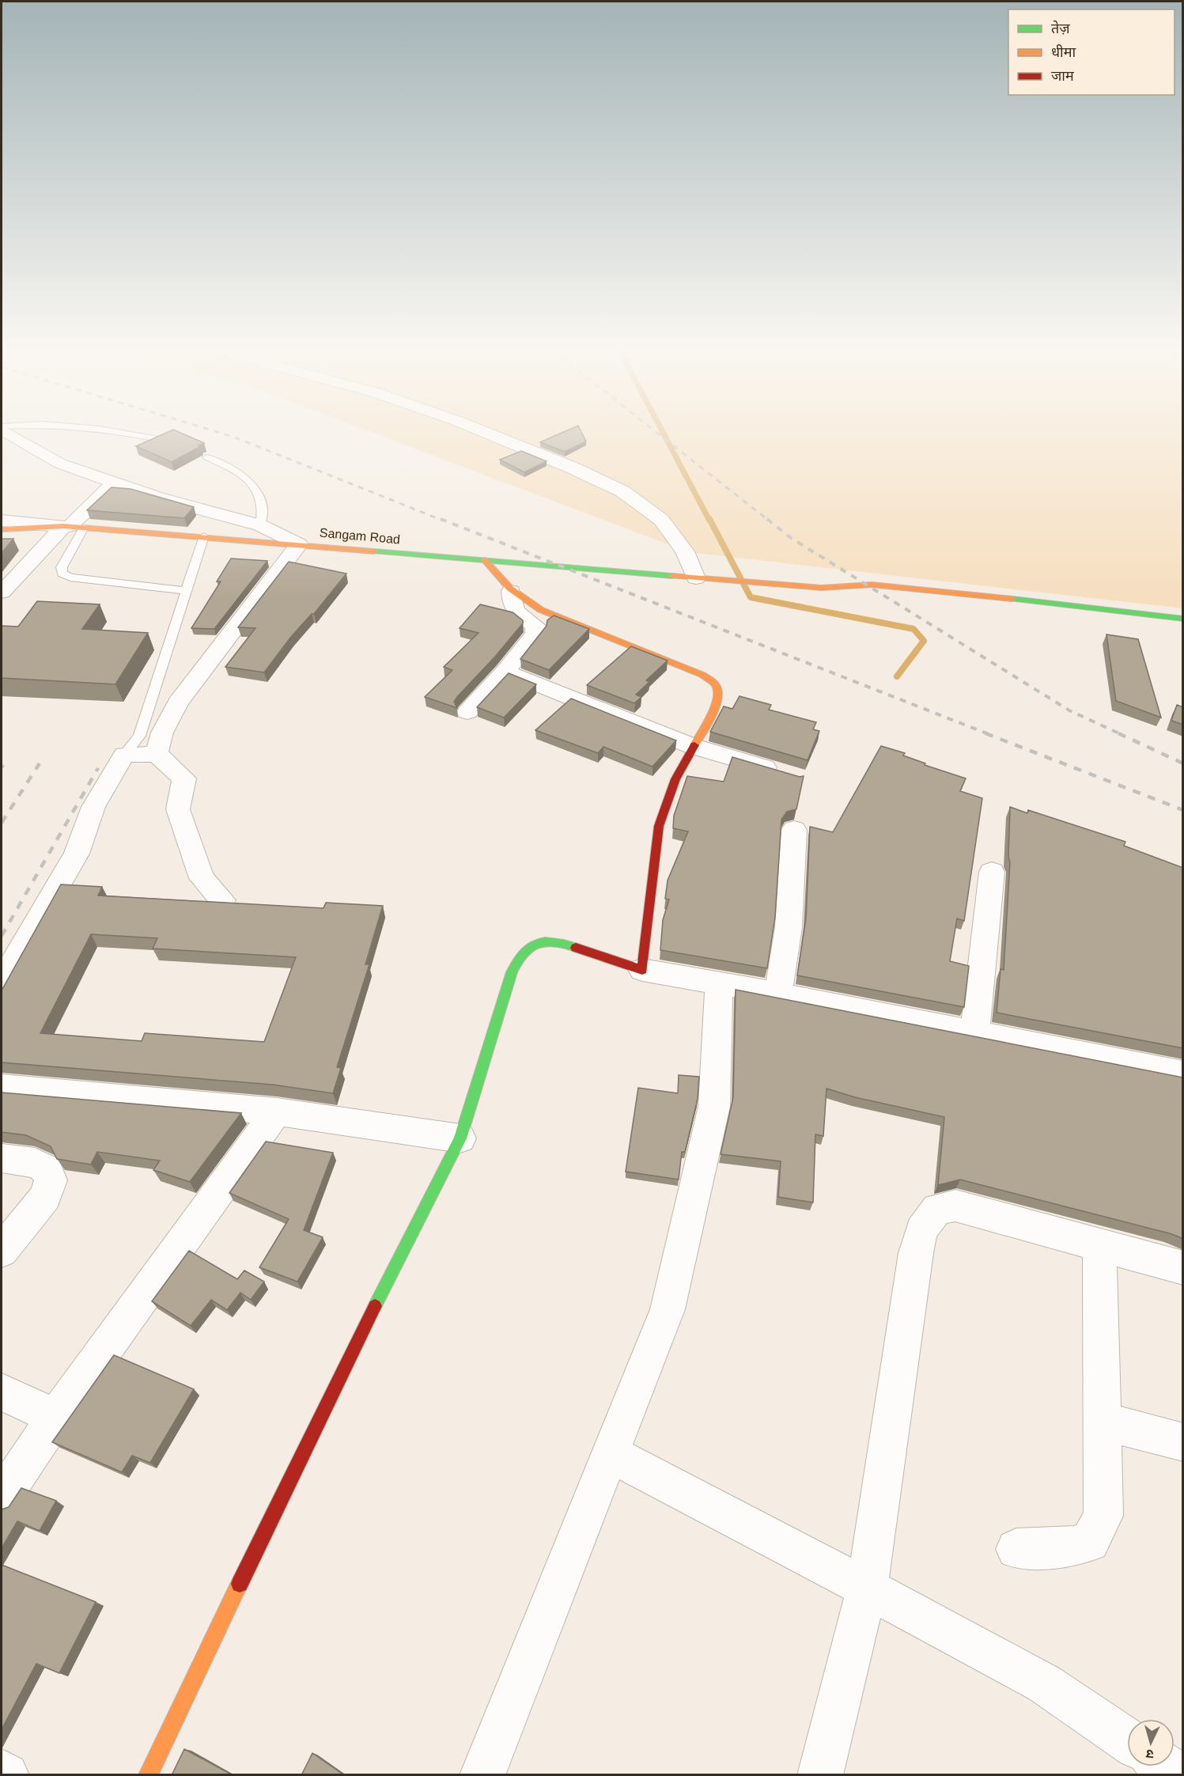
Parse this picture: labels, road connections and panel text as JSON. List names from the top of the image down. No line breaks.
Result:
{"streets":{"main road":["Sangam Road"]},"legend":["तेज़","धीमा","जाम"],"north":"bottom"}
